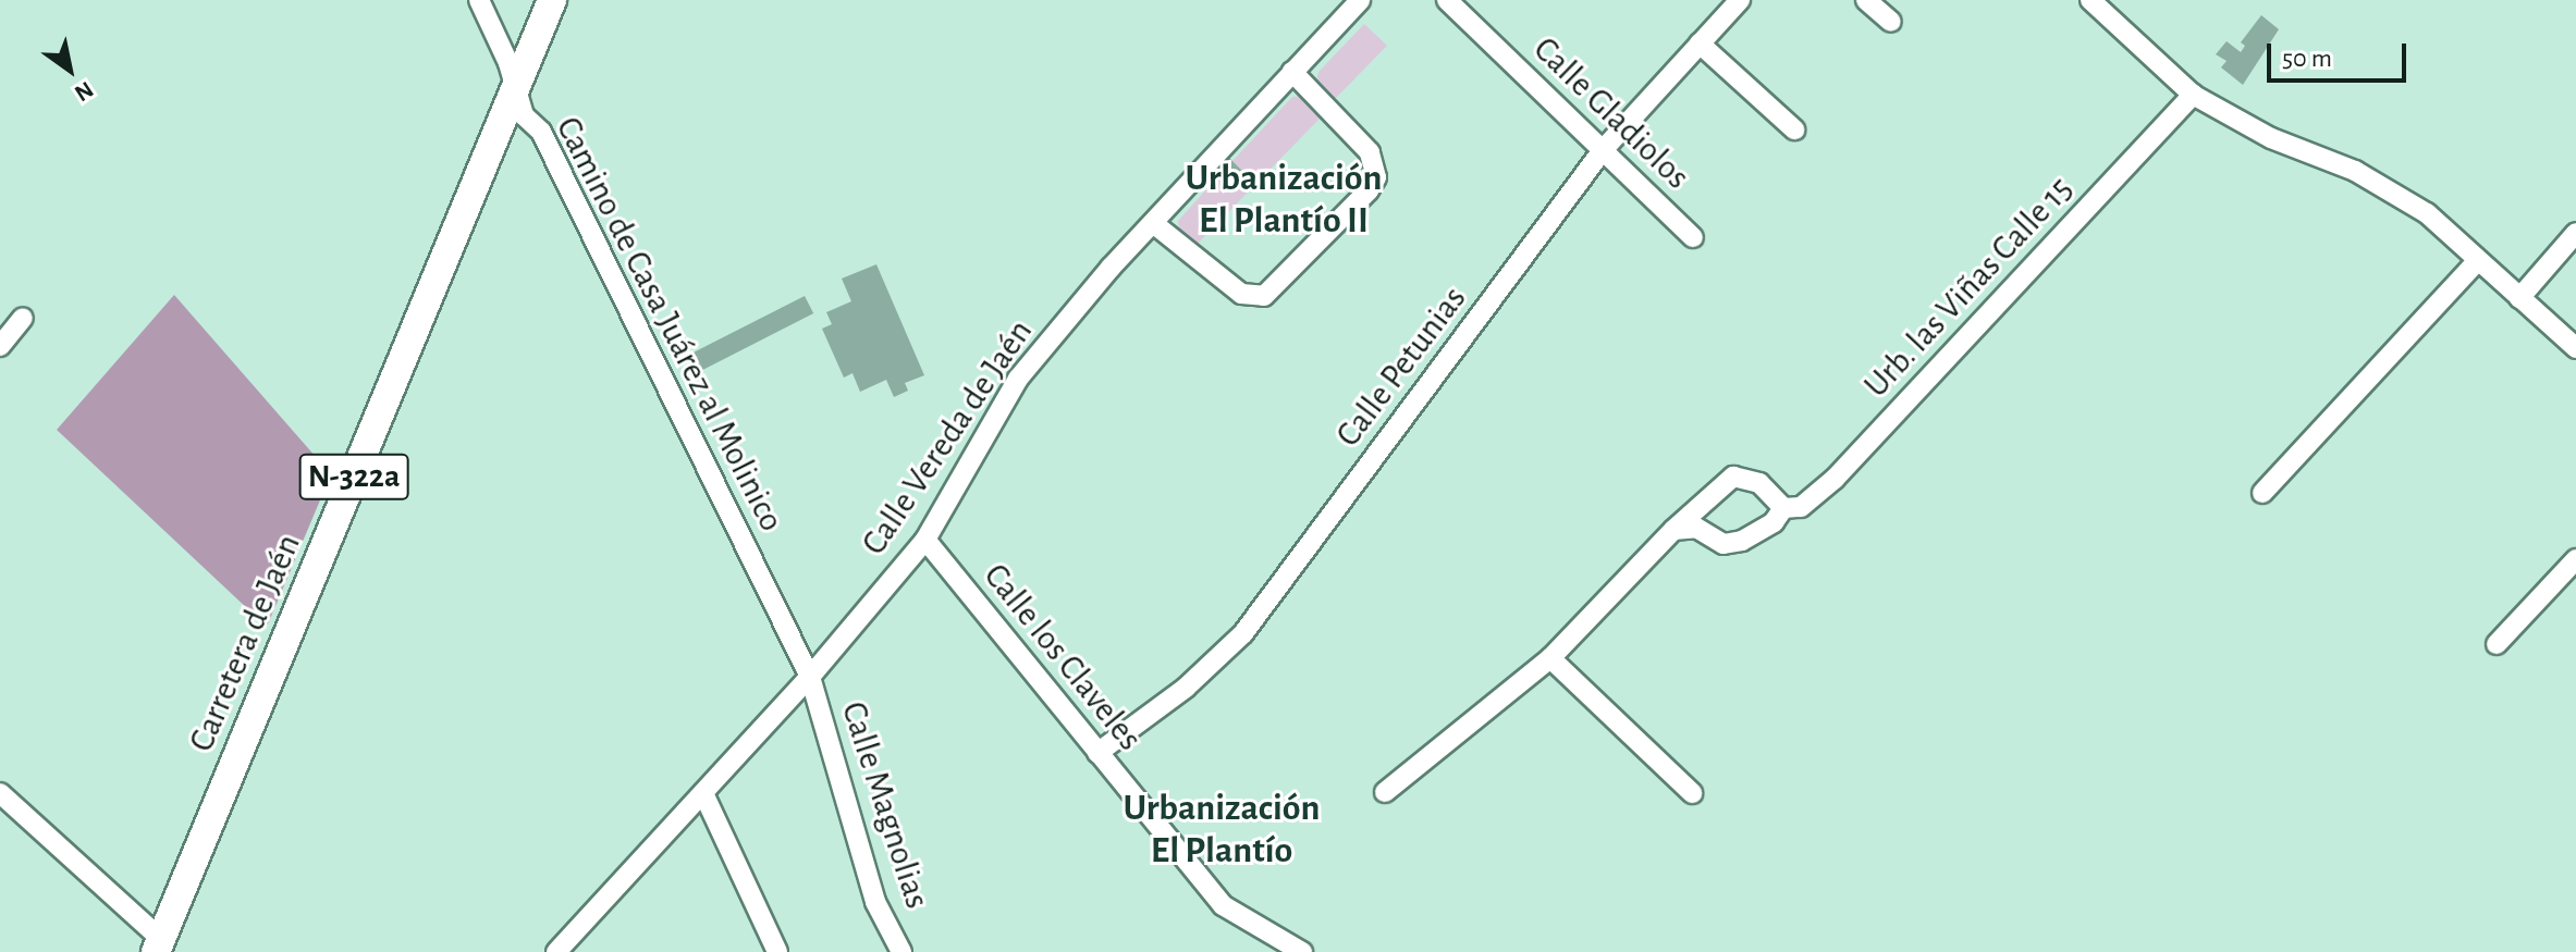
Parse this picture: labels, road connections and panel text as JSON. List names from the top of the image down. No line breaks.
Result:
{"streets":{"highway":["N-322a","Carretera de Jaén"],"street":["Calle Gladiolos","Urb. las Viñas Calle 15","Camino de Casa Juárez al Molinico","Calle Petunias","Calle Vereda de Jaén","Calle los Claveles","Calle Magnolias"]},"crossings":[["Calle Gladiolos","Calle Petunias"],["Camino de Casa Juárez al Molinico","Calle Vereda de Jaén"],["Camino de Casa Juárez al Molinico","Carretera de Jaén"],["Camino de Casa Juárez al Molinico","Calle Magnolias"],["Calle Petunias","Calle los Claveles"],["Calle Vereda de Jaén","Calle los Claveles"],["Calle Vereda de Jaén","Calle Magnolias"]],"districts":["Urbanización El Plantío II","Urbanización El Plantío"],"scale_bar":"50 m","north":"bottom right"}
